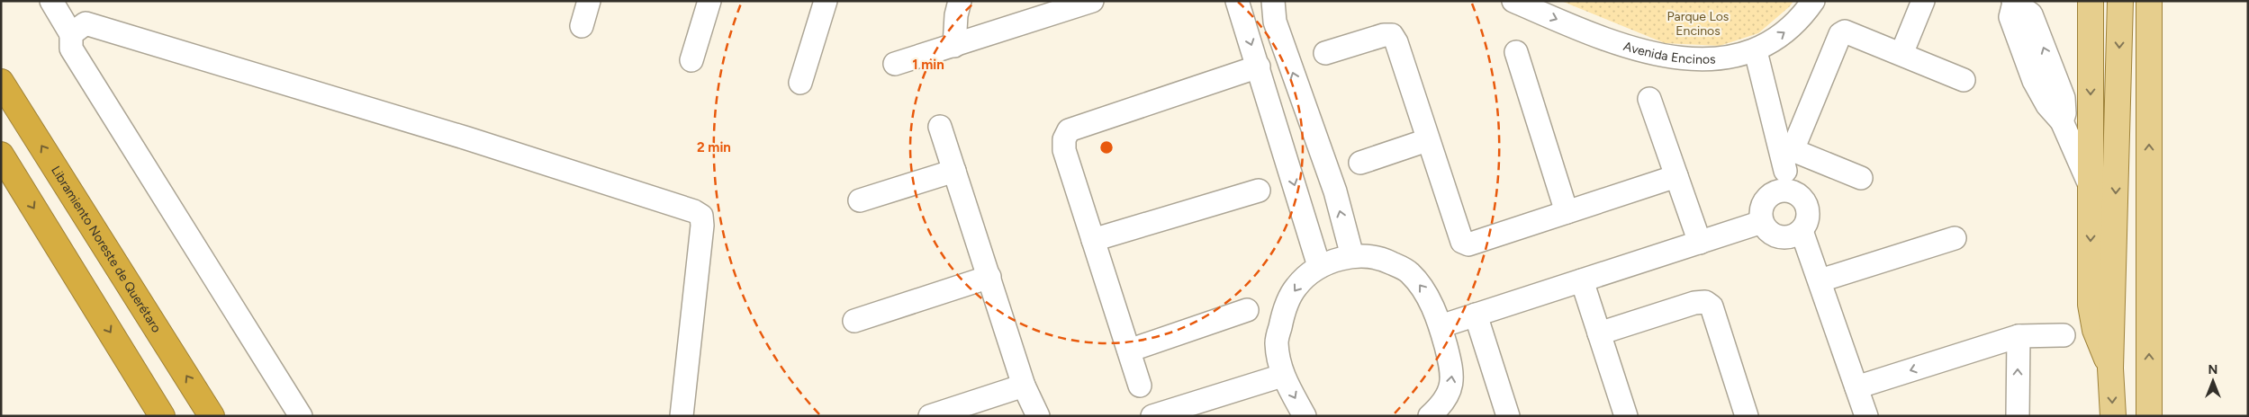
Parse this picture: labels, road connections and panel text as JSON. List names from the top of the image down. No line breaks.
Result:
{"streets":{"highway":["Libramiento Noreste de Querétaro"],"street":["Avenida Encinos"]},"parks":["Parque Los Encinos"],"north":"top","rings":["1 min","2 min"]}
